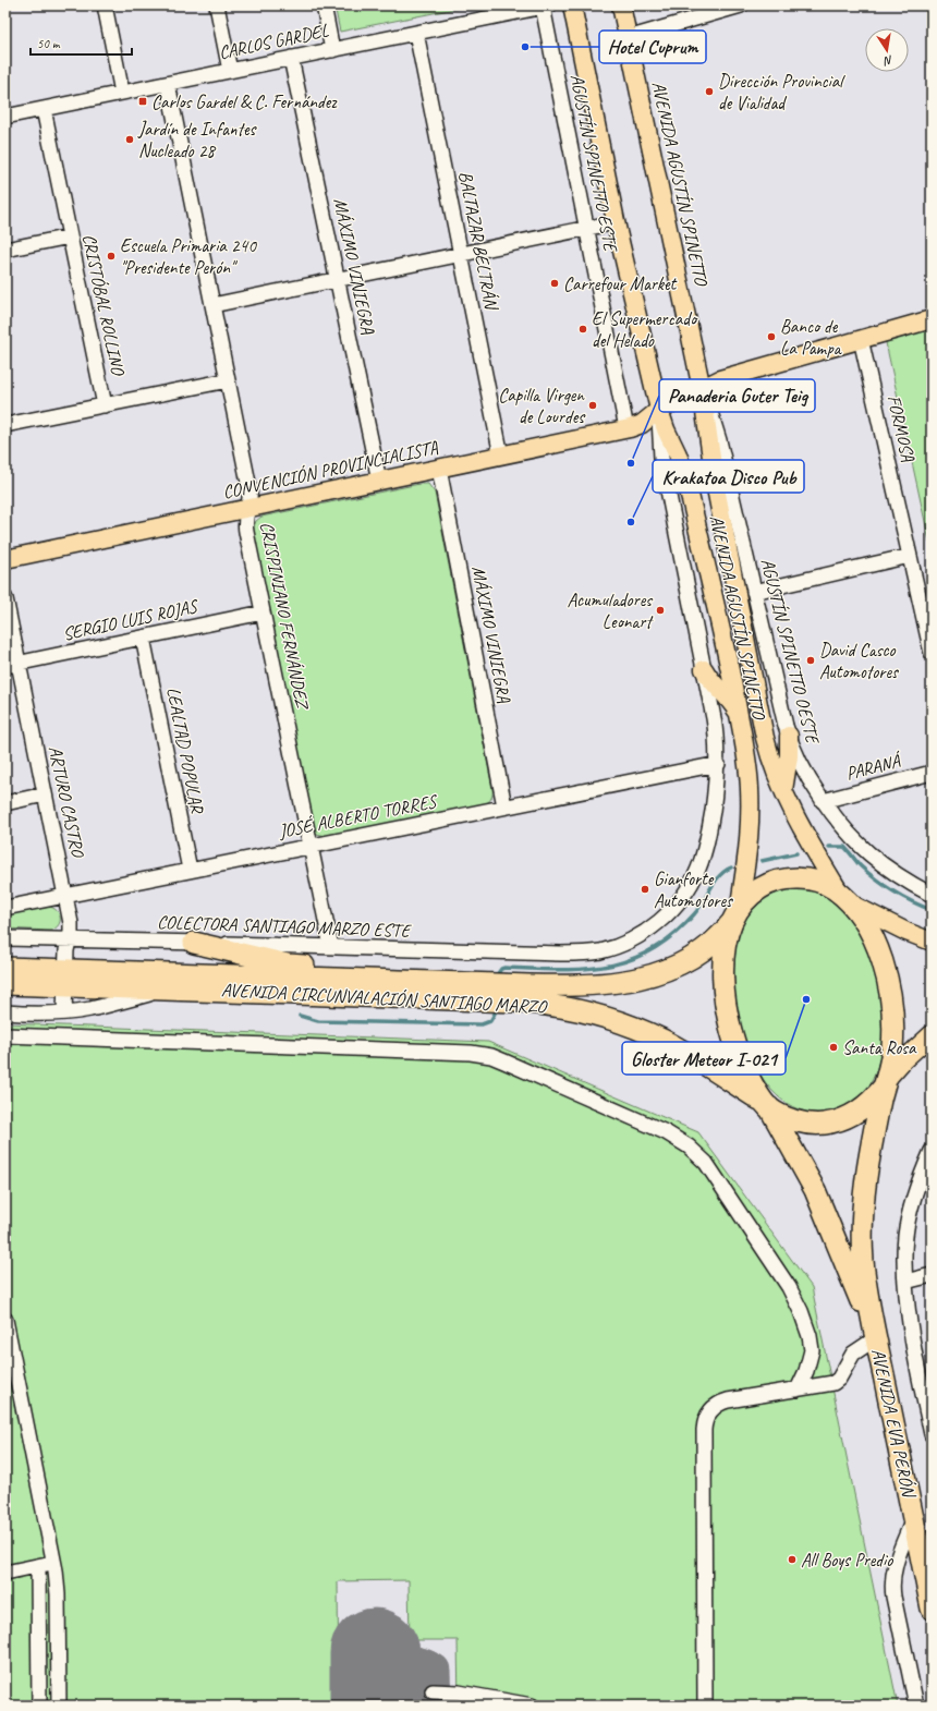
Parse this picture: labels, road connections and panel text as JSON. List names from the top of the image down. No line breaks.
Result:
{"streets":{"highway":["AVENIDA CIRCUNVALACIÓN SANTIAGO MARZO","AVENIDA EVA PERÓN"],"main road":["AVENIDA AGUSTÍN SPINETTO","CONVENCIÓN PROVINCIALISTA"],"street":["CARLOS GARDEL","AGUSTÍN SPINETTO ESTE","BALTAZAR BELTRÁN","MÁXIMO VINIEGRA","CRISTÓBAL ROLLINO","FORMOSA","CRISPINIANO FERNÁNDEZ","SERGIO LUIS ROJAS","AGUSTÍN SPINETTO OESTE","LEALTAD POPULAR","PARANÁ","ARTURO CASTRO","JOSÉ ALBERTO TORRES","COLECTORA SANTIAGO MARZO ESTE"]},"crossings":[["CARLOS GARDEL","AGUSTÍN SPINETTO ESTE"],["CARLOS GARDEL","BALTAZAR BELTRÁN"],["CARLOS GARDEL","MÁXIMO VINIEGRA"],["CARLOS GARDEL","CRISTÓBAL ROLLINO"],["CARLOS GARDEL","CRISPINIANO FERNÁNDEZ"],["AGUSTÍN SPINETTO ESTE","CONVENCIÓN PROVINCIALISTA"],["AVENIDA AGUSTÍN SPINETTO","CONVENCIÓN PROVINCIALISTA"],["AVENIDA AGUSTÍN SPINETTO","AGUSTÍN SPINETTO OESTE"],["AVENIDA AGUSTÍN SPINETTO","AVENIDA CIRCUNVALACIÓN SANTIAGO MARZO"],["AVENIDA AGUSTÍN SPINETTO","AVENIDA EVA PERÓN"],["BALTAZAR BELTRÁN","CONVENCIÓN PROVINCIALISTA"],["MÁXIMO VINIEGRA","CONVENCIÓN PROVINCIALISTA"],["MÁXIMO VINIEGRA","JOSÉ ALBERTO TORRES"],["FORMOSA","CONVENCIÓN PROVINCIALISTA"],["CONVENCIÓN PROVINCIALISTA","CRISPINIANO FERNÁNDEZ"],["CONVENCIÓN PROVINCIALISTA","AGUSTÍN SPINETTO OESTE"],["CRISPINIANO FERNÁNDEZ","SERGIO LUIS ROJAS"],["CRISPINIANO FERNÁNDEZ","JOSÉ ALBERTO TORRES"],["CRISPINIANO FERNÁNDEZ","COLECTORA SANTIAGO MARZO ESTE"],["SERGIO LUIS ROJAS","LEALTAD POPULAR"],["SERGIO LUIS ROJAS","ARTURO CASTRO"],["AGUSTÍN SPINETTO OESTE","PARANÁ"],["LEALTAD POPULAR","JOSÉ ALBERTO TORRES"],["ARTURO CASTRO","JOSÉ ALBERTO TORRES"],["ARTURO CASTRO","COLECTORA SANTIAGO MARZO ESTE"],["ARTURO CASTRO","AVENIDA CIRCUNVALACIÓN SANTIAGO MARZO"],["JOSÉ ALBERTO TORRES","COLECTORA SANTIAGO MARZO ESTE"],["AVENIDA CIRCUNVALACIÓN SANTIAGO MARZO","AVENIDA EVA PERÓN"]],"places":{"other":["Hotel Cuprum","Dirección Provincial de Vialidad","Jardín de Infantes Nucleado 28","Escuela Primaria 240 \"Presidente Perón\"","Carrefour Market","El Supermercado del Helado","Banco de La Pampa","Capilla Virgen de Lourdes","Panaderia Guter Teig","Krakatoa Disco Pub","Acumuladores Leonart","David Casco Automotores","Gianforte Automotores","Gloster Meteor I-021","Santa Rosa","All Boys Predio"],"transit":["Carlos Gardel & C. Fernández"]},"scale_bar":"50 m","north":"bottom"}
